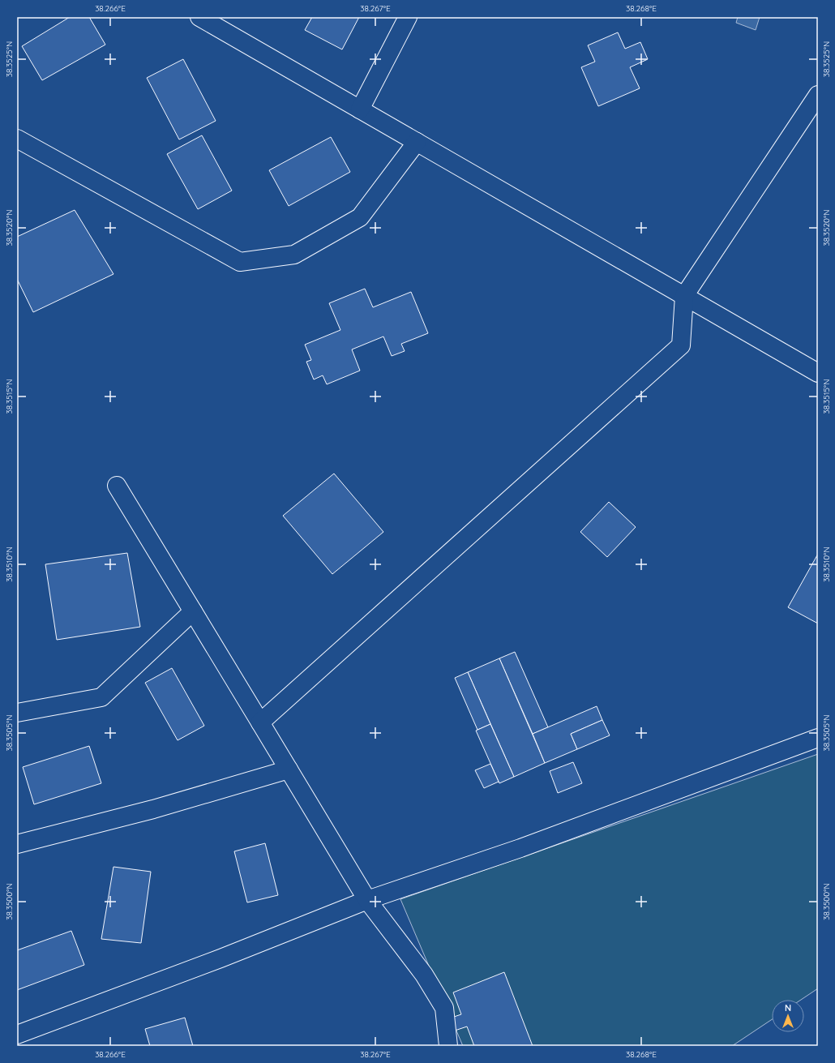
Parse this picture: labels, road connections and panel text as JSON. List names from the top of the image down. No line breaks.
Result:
{"north":"top","coordinates":["38.266°E","38.267°E","38.268°E","38.3525°N","38.3520°N","38.3515°N","38.3510°N","38.3505°N","38.3500°N"]}
